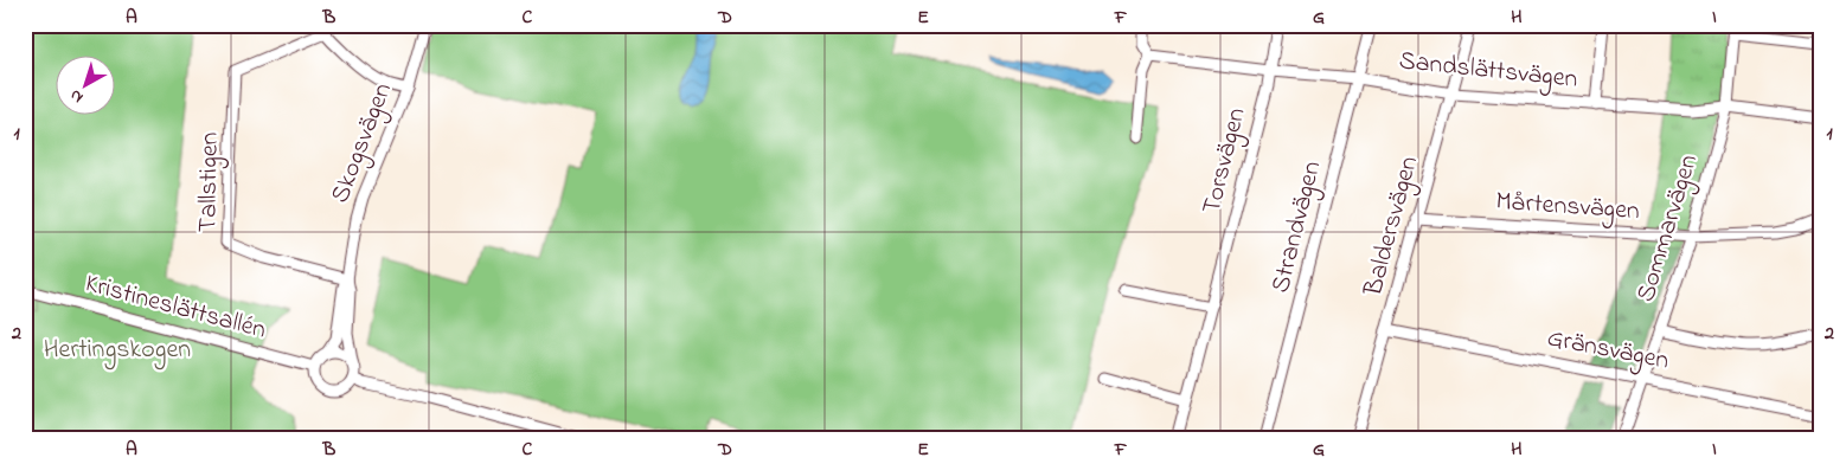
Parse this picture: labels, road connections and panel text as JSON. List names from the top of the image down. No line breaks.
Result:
{"streets":{"street":["Sandslättsvägen","Skogsvägen","Torsvägen","Tallstigen","Mårtensvägen","Baldersvägen","Strandvägen","Sommarvägen","Kristineslättsallén","Gränsvägen"]},"crossings":[["Sandslättsvägen","Torsvägen"],["Sandslättsvägen","Baldersvägen"],["Sandslättsvägen","Strandvägen"],["Sandslättsvägen","Sommarvägen"],["Skogsvägen","Tallstigen"],["Skogsvägen","Kristineslättsallén"],["Mårtensvägen","Baldersvägen"],["Mårtensvägen","Sommarvägen"],["Baldersvägen","Gränsvägen"],["Sommarvägen","Gränsvägen"]],"parks":["Hertingskogen"],"north":"bottom left","grid":{"columns":["A","B","C","D","E","F","G","H","I"],"rows":["1","2"]}}
